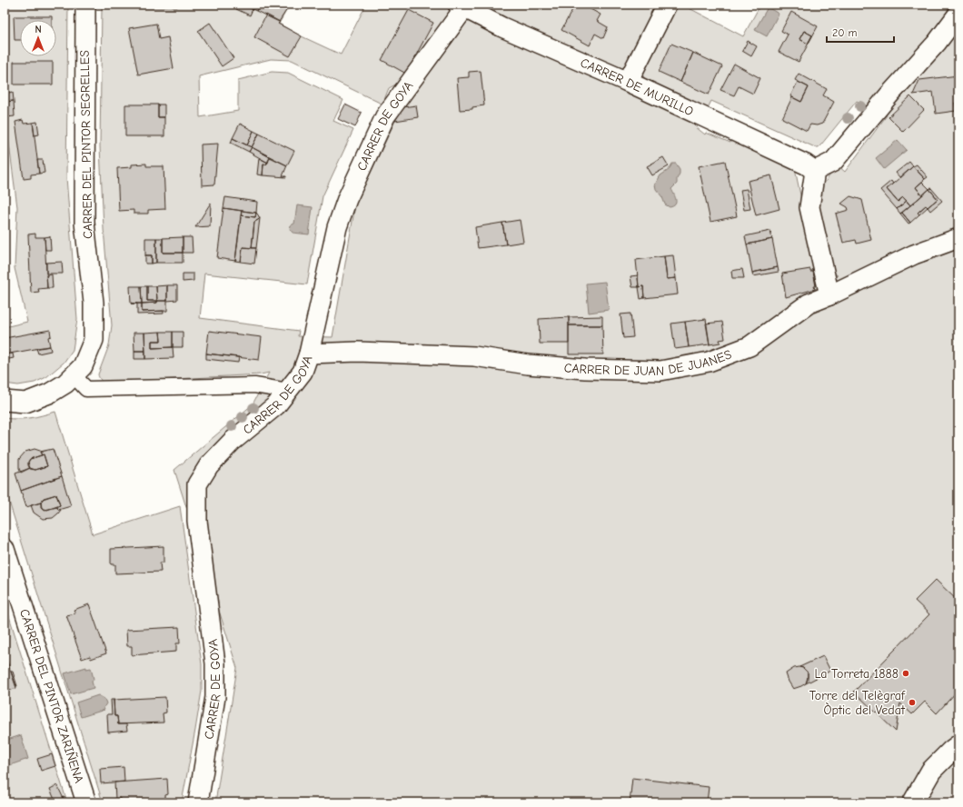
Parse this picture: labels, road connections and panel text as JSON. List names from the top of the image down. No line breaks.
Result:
{"streets":{"street":["CARRER DE MURILLO","CARRER DE GOYA","CARRER DEL PINTOR SEGRELLES","CARRER DE JUAN DE JUANES","CARRER DEL PINTOR ZARIÑENA"]},"crossings":[["CARRER DE MURILLO","CARRER DE GOYA"],["CARRER DE GOYA","CARRER DE JUAN DE JUANES"]],"places":["La Torreta 1888","Torre del Telègraf Òptic del Vedat"],"scale_bar":"20 m","north":"top"}
